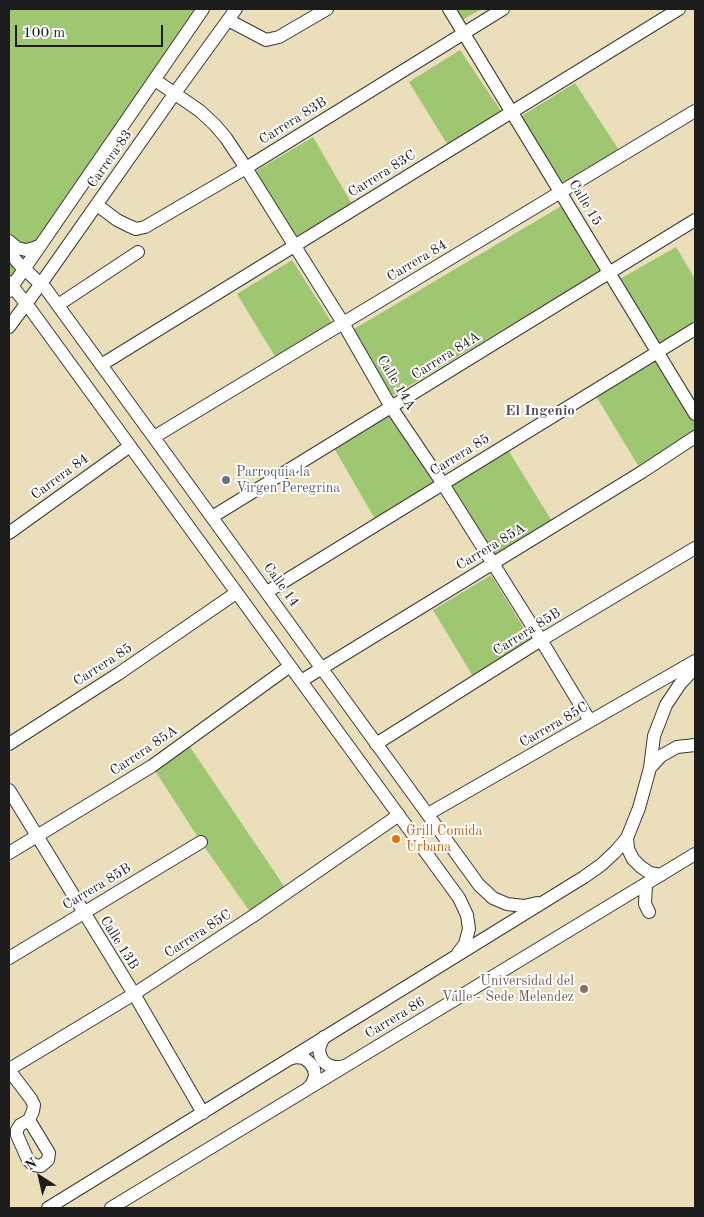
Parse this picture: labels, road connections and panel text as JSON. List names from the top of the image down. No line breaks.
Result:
{"streets":{"street":["Carrera 83B","Carrera 83","Carrera 83C","Calle 15","Carrera 84","Carrera 84A","Calle 14A","Carrera 85","Carrera 85A","Calle 14","Carrera 85B","Carrera 85C","Calle 13B","Carrera 86"]},"crossings":[["Carrera 83B","Carrera 83"],["Carrera 83B","Calle 15"],["Carrera 83B","Calle 14A"],["Carrera 83","Calle 14A"],["Carrera 83","Calle 14"],["Carrera 83C","Calle 15"],["Carrera 83C","Calle 14A"],["Carrera 83C","Calle 14"],["Calle 15","Carrera 84"],["Calle 15","Carrera 84A"],["Calle 15","Carrera 85"],["Carrera 84","Calle 14A"],["Carrera 84","Calle 14"],["Carrera 84A","Calle 14A"],["Carrera 84A","Calle 14"],["Calle 14A","Carrera 85"],["Calle 14A","Carrera 85A"],["Calle 14A","Carrera 85B"],["Calle 14A","Carrera 85C"],["Carrera 85","Calle 14"],["Carrera 85A","Calle 14"],["Carrera 85A","Calle 13B"],["Calle 14","Carrera 85B"],["Calle 14","Carrera 85C"],["Calle 14","Carrera 86"],["Carrera 85B","Calle 13B"],["Carrera 85C","Calle 13B"],["Calle 13B","Carrera 86"]],"districts":["El Ingenio"],"places":["Parroquia la Virgen Peregrina","Grill Comida Urbana","Universidad del Valle - Sede Melendez"],"scale_bar":"100 m","north":"top left"}
